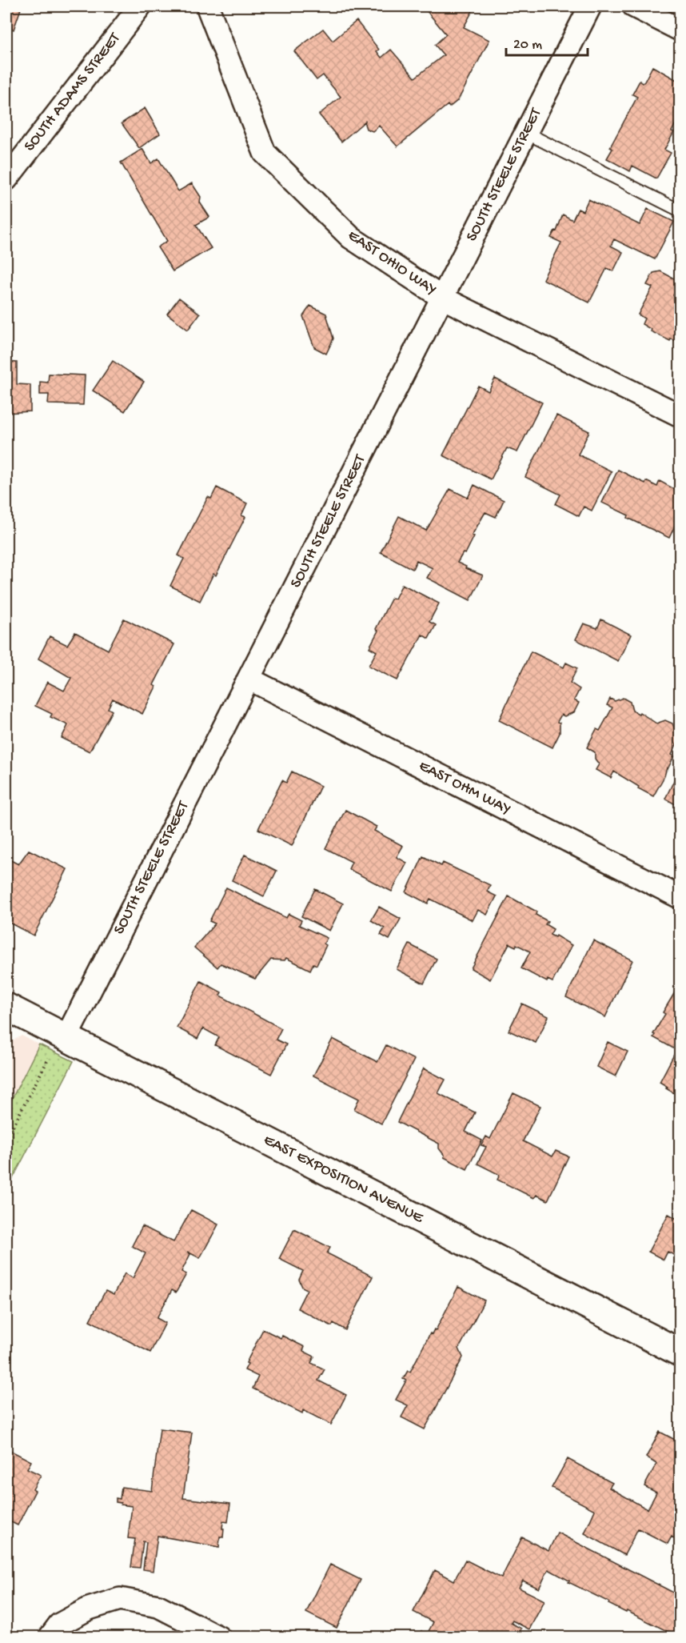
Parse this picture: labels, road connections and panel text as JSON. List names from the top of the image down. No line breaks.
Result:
{"streets":{"street":["SOUTH ADAMS STREET","SOUTH STEELE STREET","EAST OHIO WAY","EAST OHM WAY","EAST EXPOSITION AVENUE"]},"crossings":[["SOUTH STEELE STREET","EAST OHIO WAY"],["SOUTH STEELE STREET","EAST OHM WAY"],["SOUTH STEELE STREET","EAST EXPOSITION AVENUE"]],"scale_bar":"20 m"}
